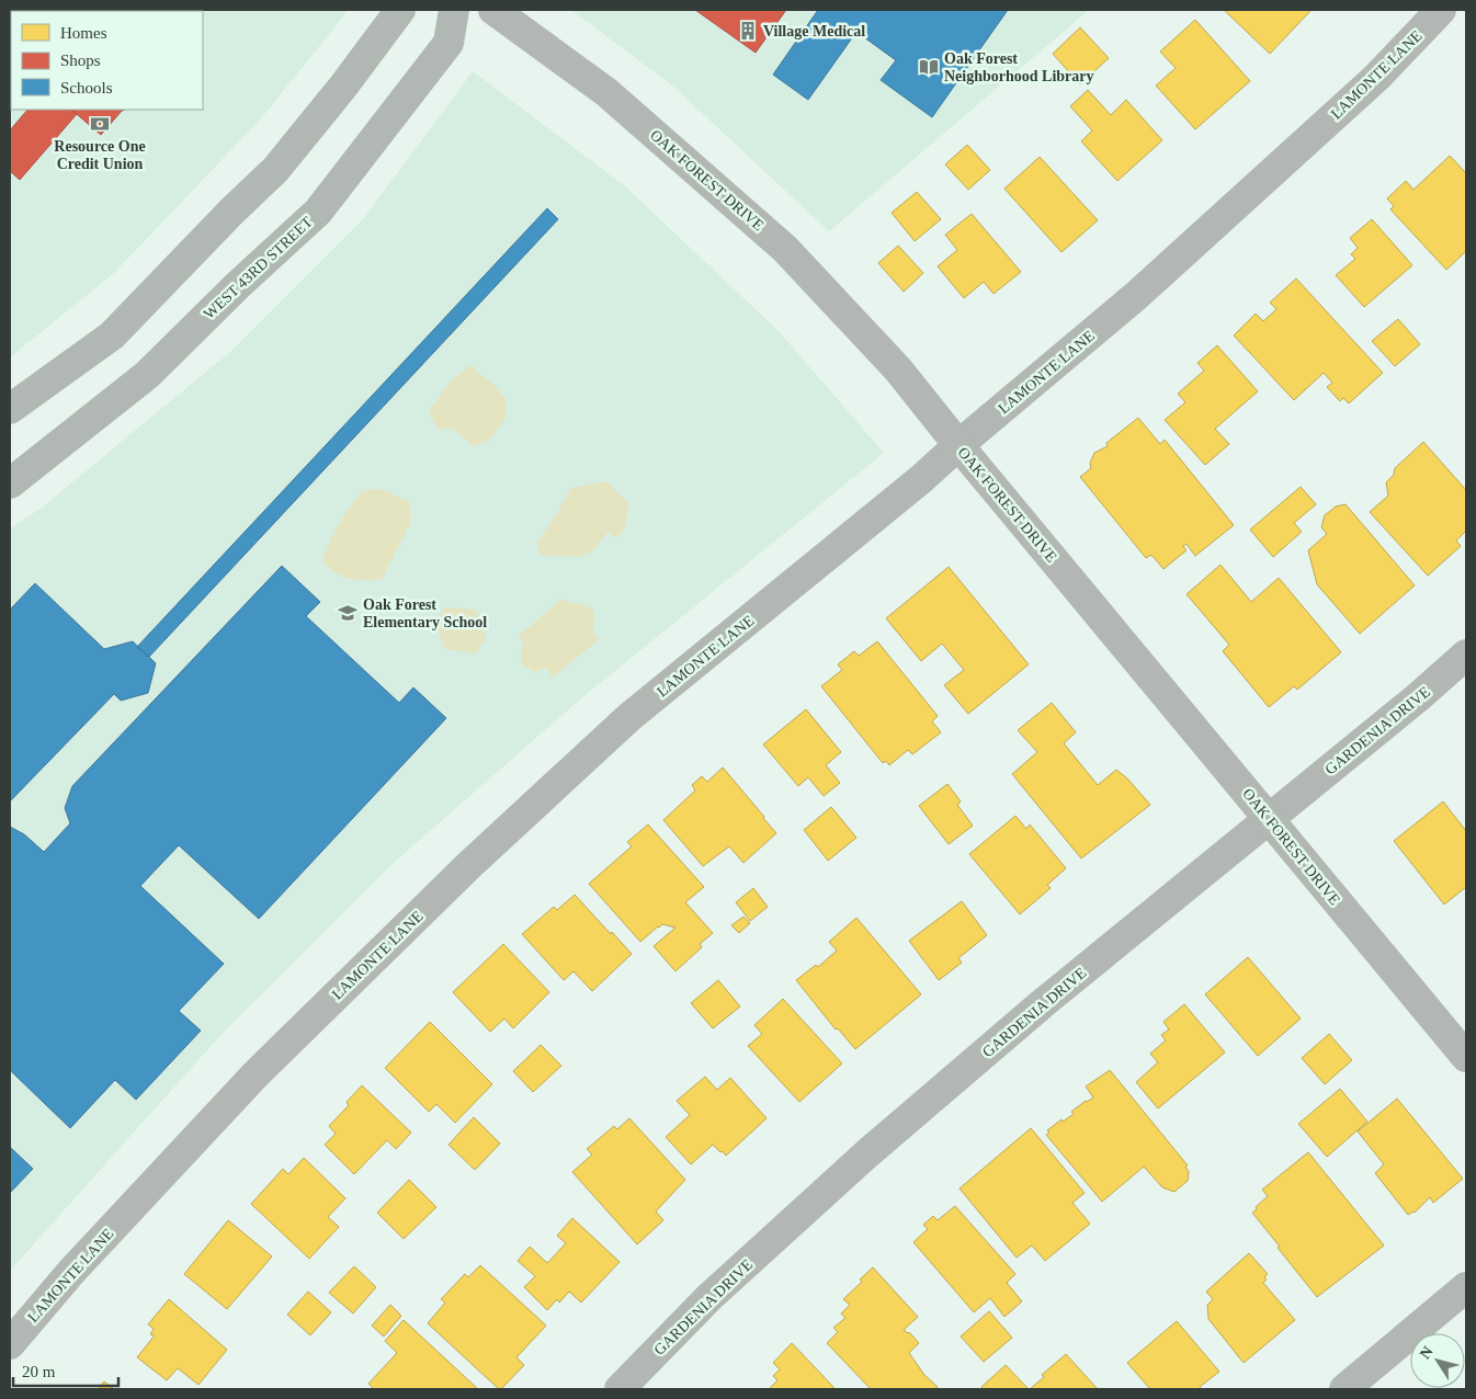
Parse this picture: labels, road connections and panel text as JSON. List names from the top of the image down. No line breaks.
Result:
{"streets":{"main road":["WEST 43RD STREET"],"street":["LAMONTE LANE","OAK FOREST DRIVE","GARDENIA DRIVE"]},"crossings":[["LAMONTE LANE","OAK FOREST DRIVE"],["OAK FOREST DRIVE","GARDENIA DRIVE"]],"places":{"building":["Village Medical"],"library":["Oak Forest Neighborhood Library"],"bank":["Resource One Credit Union"],"school or university":["Oak Forest Elementary School"]},"legend":["Homes","Shops","Schools"],"scale_bar":"20 m","north":"top left"}
